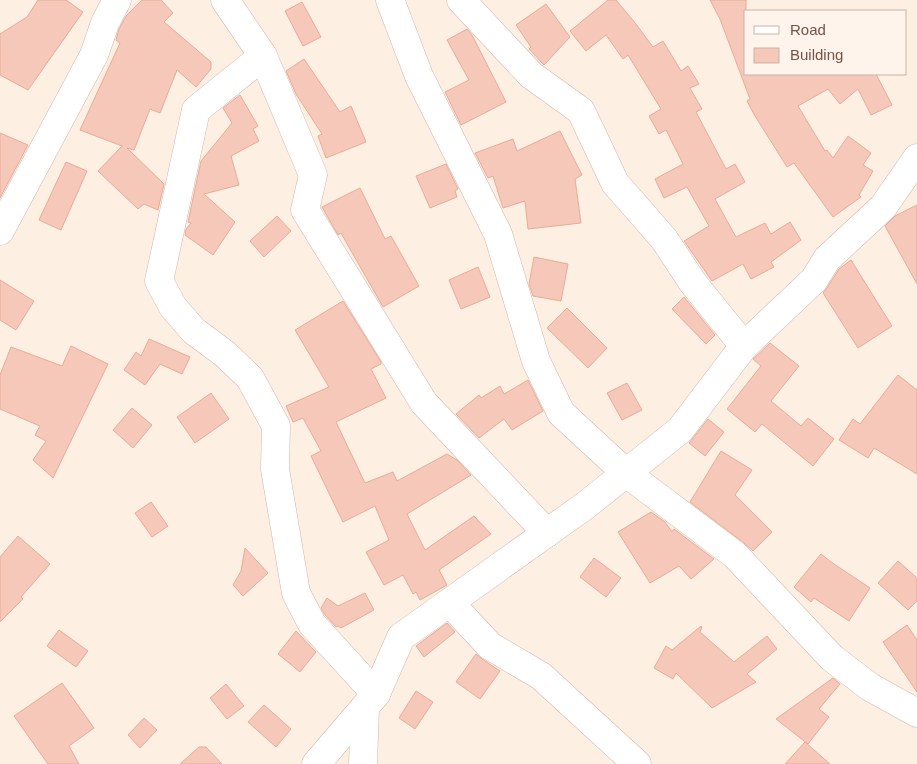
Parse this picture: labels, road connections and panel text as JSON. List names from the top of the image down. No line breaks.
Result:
{"legend":["Road","Building"]}
